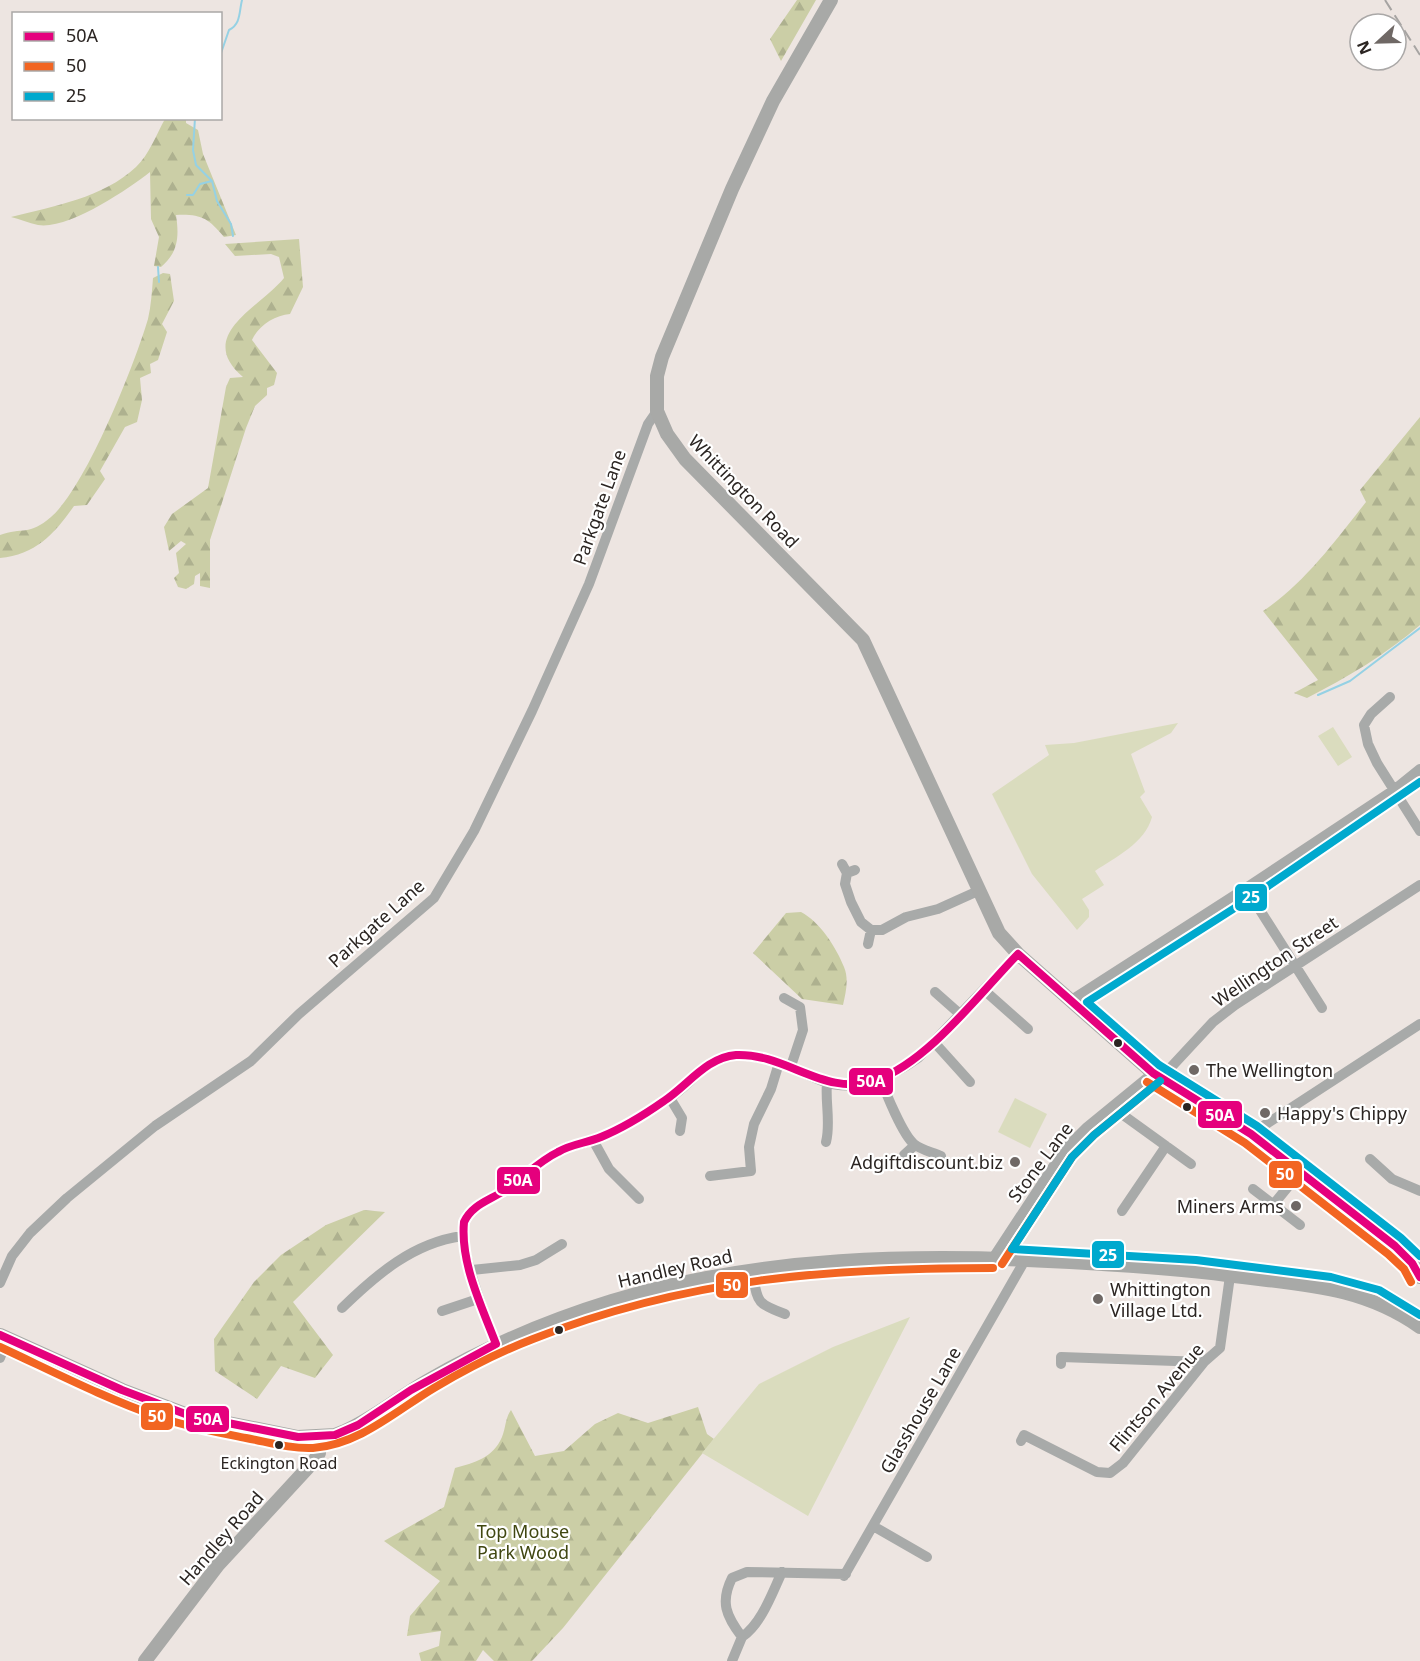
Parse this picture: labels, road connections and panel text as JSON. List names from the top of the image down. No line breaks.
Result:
{"streets":{"street":["Whittington Road","Parkgate Lane","Wellington Street","Stone Lane","Handley Road","Flintson Avenue","Glasshouse Lane"]},"crossings":[["Whittington Road","Parkgate Lane"],["Whittington Road","Wellington Street"],["Whittington Road","Stone Lane"],["Wellington Street","Stone Lane"],["Stone Lane","Handley Road"],["Handley Road","Flintson Avenue"],["Handley Road","Glasshouse Lane"]],"parks":["Top Mouse Park Wood"],"places":["The Wellington","Happy's Chippy","Adgiftdiscount.biz","Miners Arms","Whittington Village Ltd.","Eckington Road"],"lines":["transit line 25","transit line 50A","transit line 50"],"legend":["50A","50","25"],"north":"left"}
